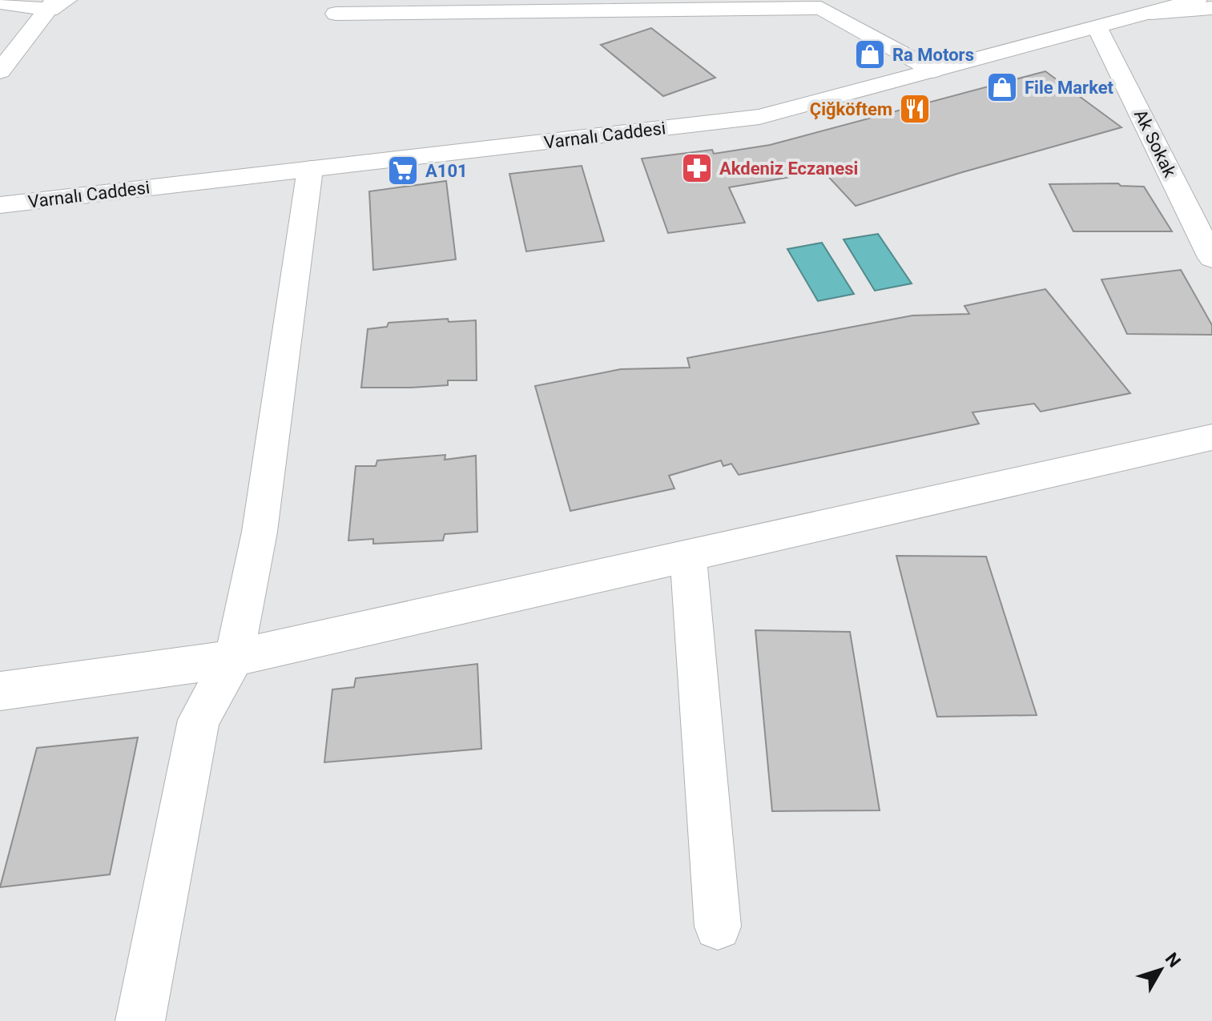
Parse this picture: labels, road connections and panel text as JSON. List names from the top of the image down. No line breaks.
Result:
{"streets":{"street":["Varnalı Caddesi","Ak Sokak"]},"crossings":[["Varnalı Caddesi","Ak Sokak"]],"places":{"shop":["Ra Motors","File Market"],"restaurant":["Çiğköftem"],"pharmacy":["Akdeniz Eczanesi"],"supermarket":["A101"]},"north":"top right"}
